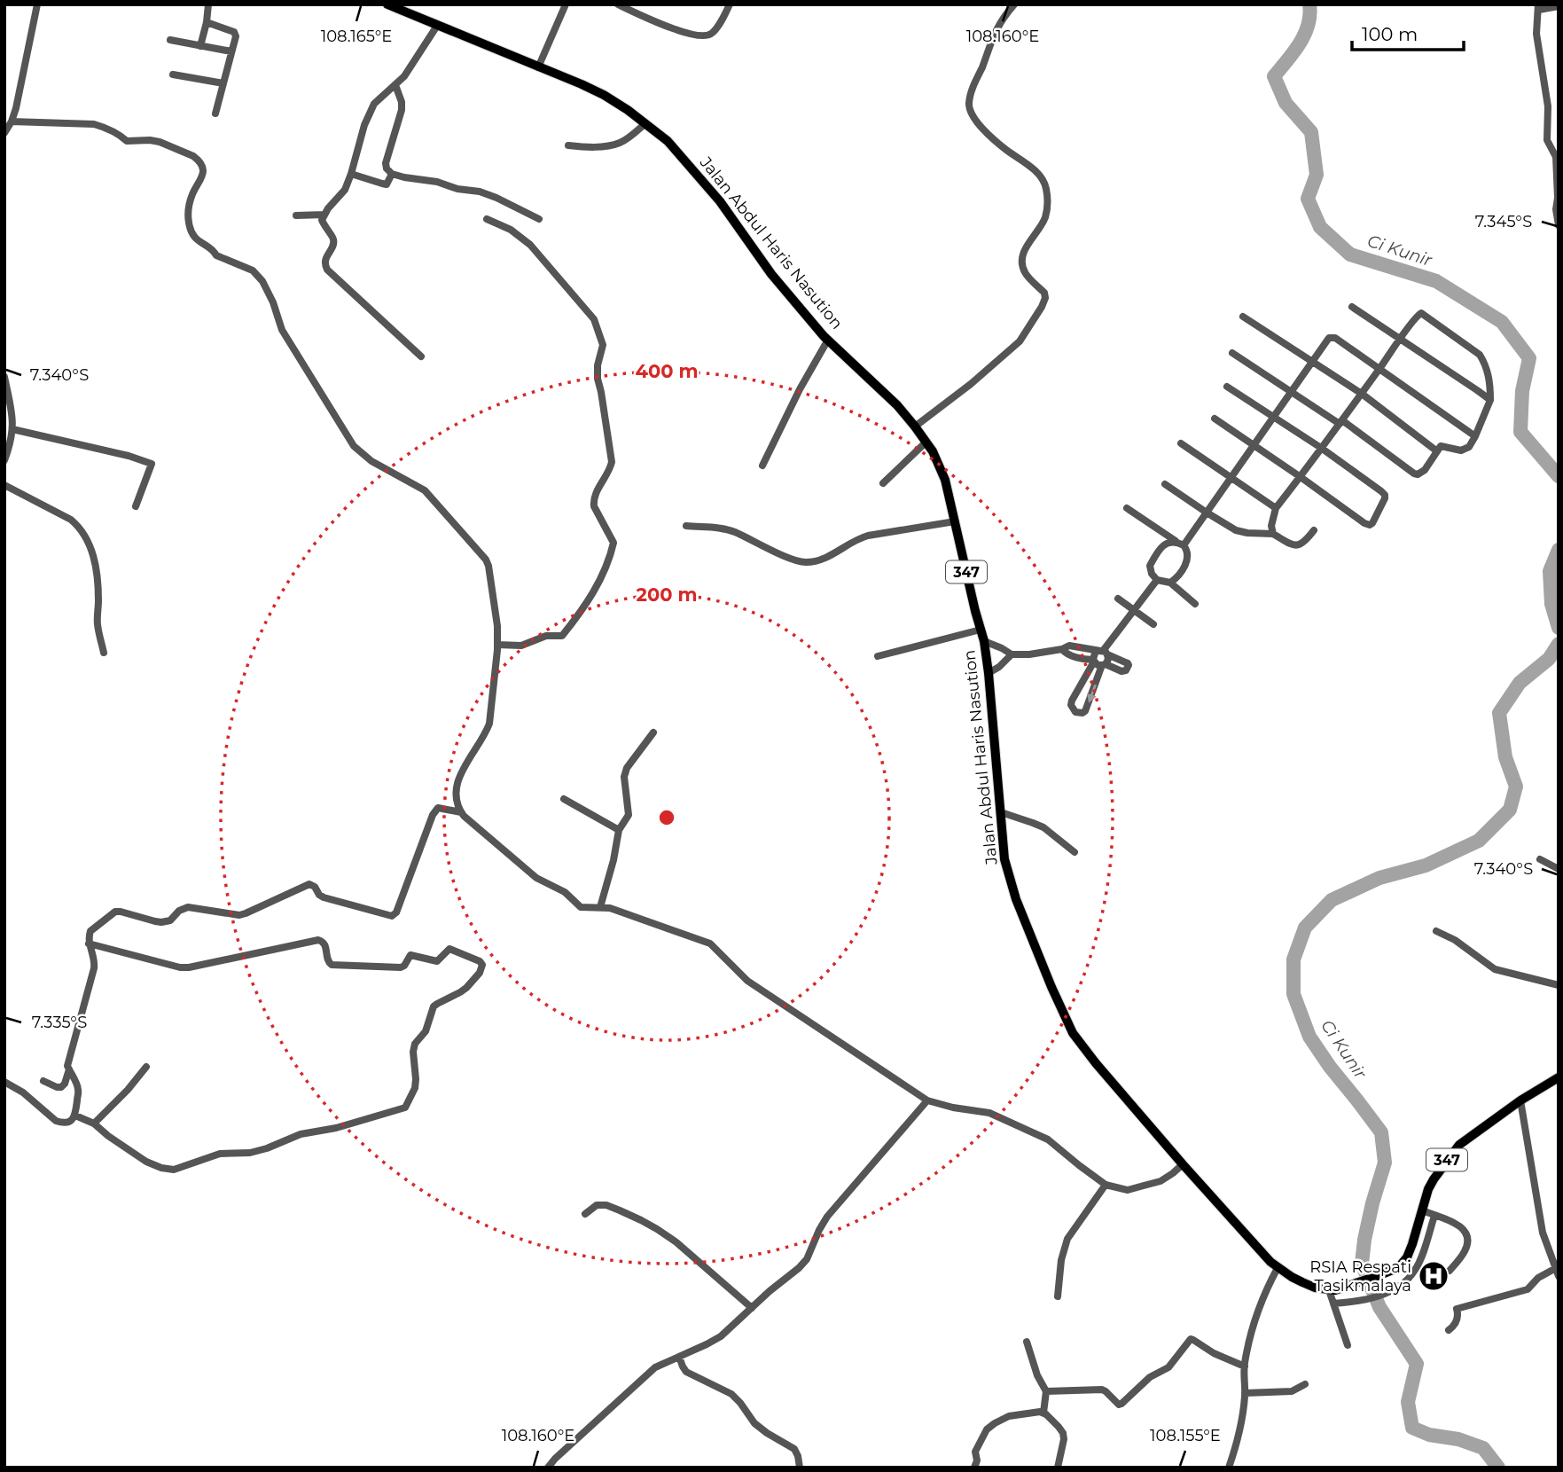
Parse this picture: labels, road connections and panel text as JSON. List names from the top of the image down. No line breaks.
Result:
{"streets":{"main road":["Jalan Abdul Haris Nasution","347"]},"crossings":[["Jalan Abdul Haris Nasution","347"]],"water":["Ci Kunir"],"places":{"hospital":["RSIA Respati Tasikmalaya"]},"scale_bar":"100 m","coordinates":["108.165°E","108.160°E","7.345°S","7.340°S","7.335°S","108.155°E"],"rings":["400 m","200 m"]}
